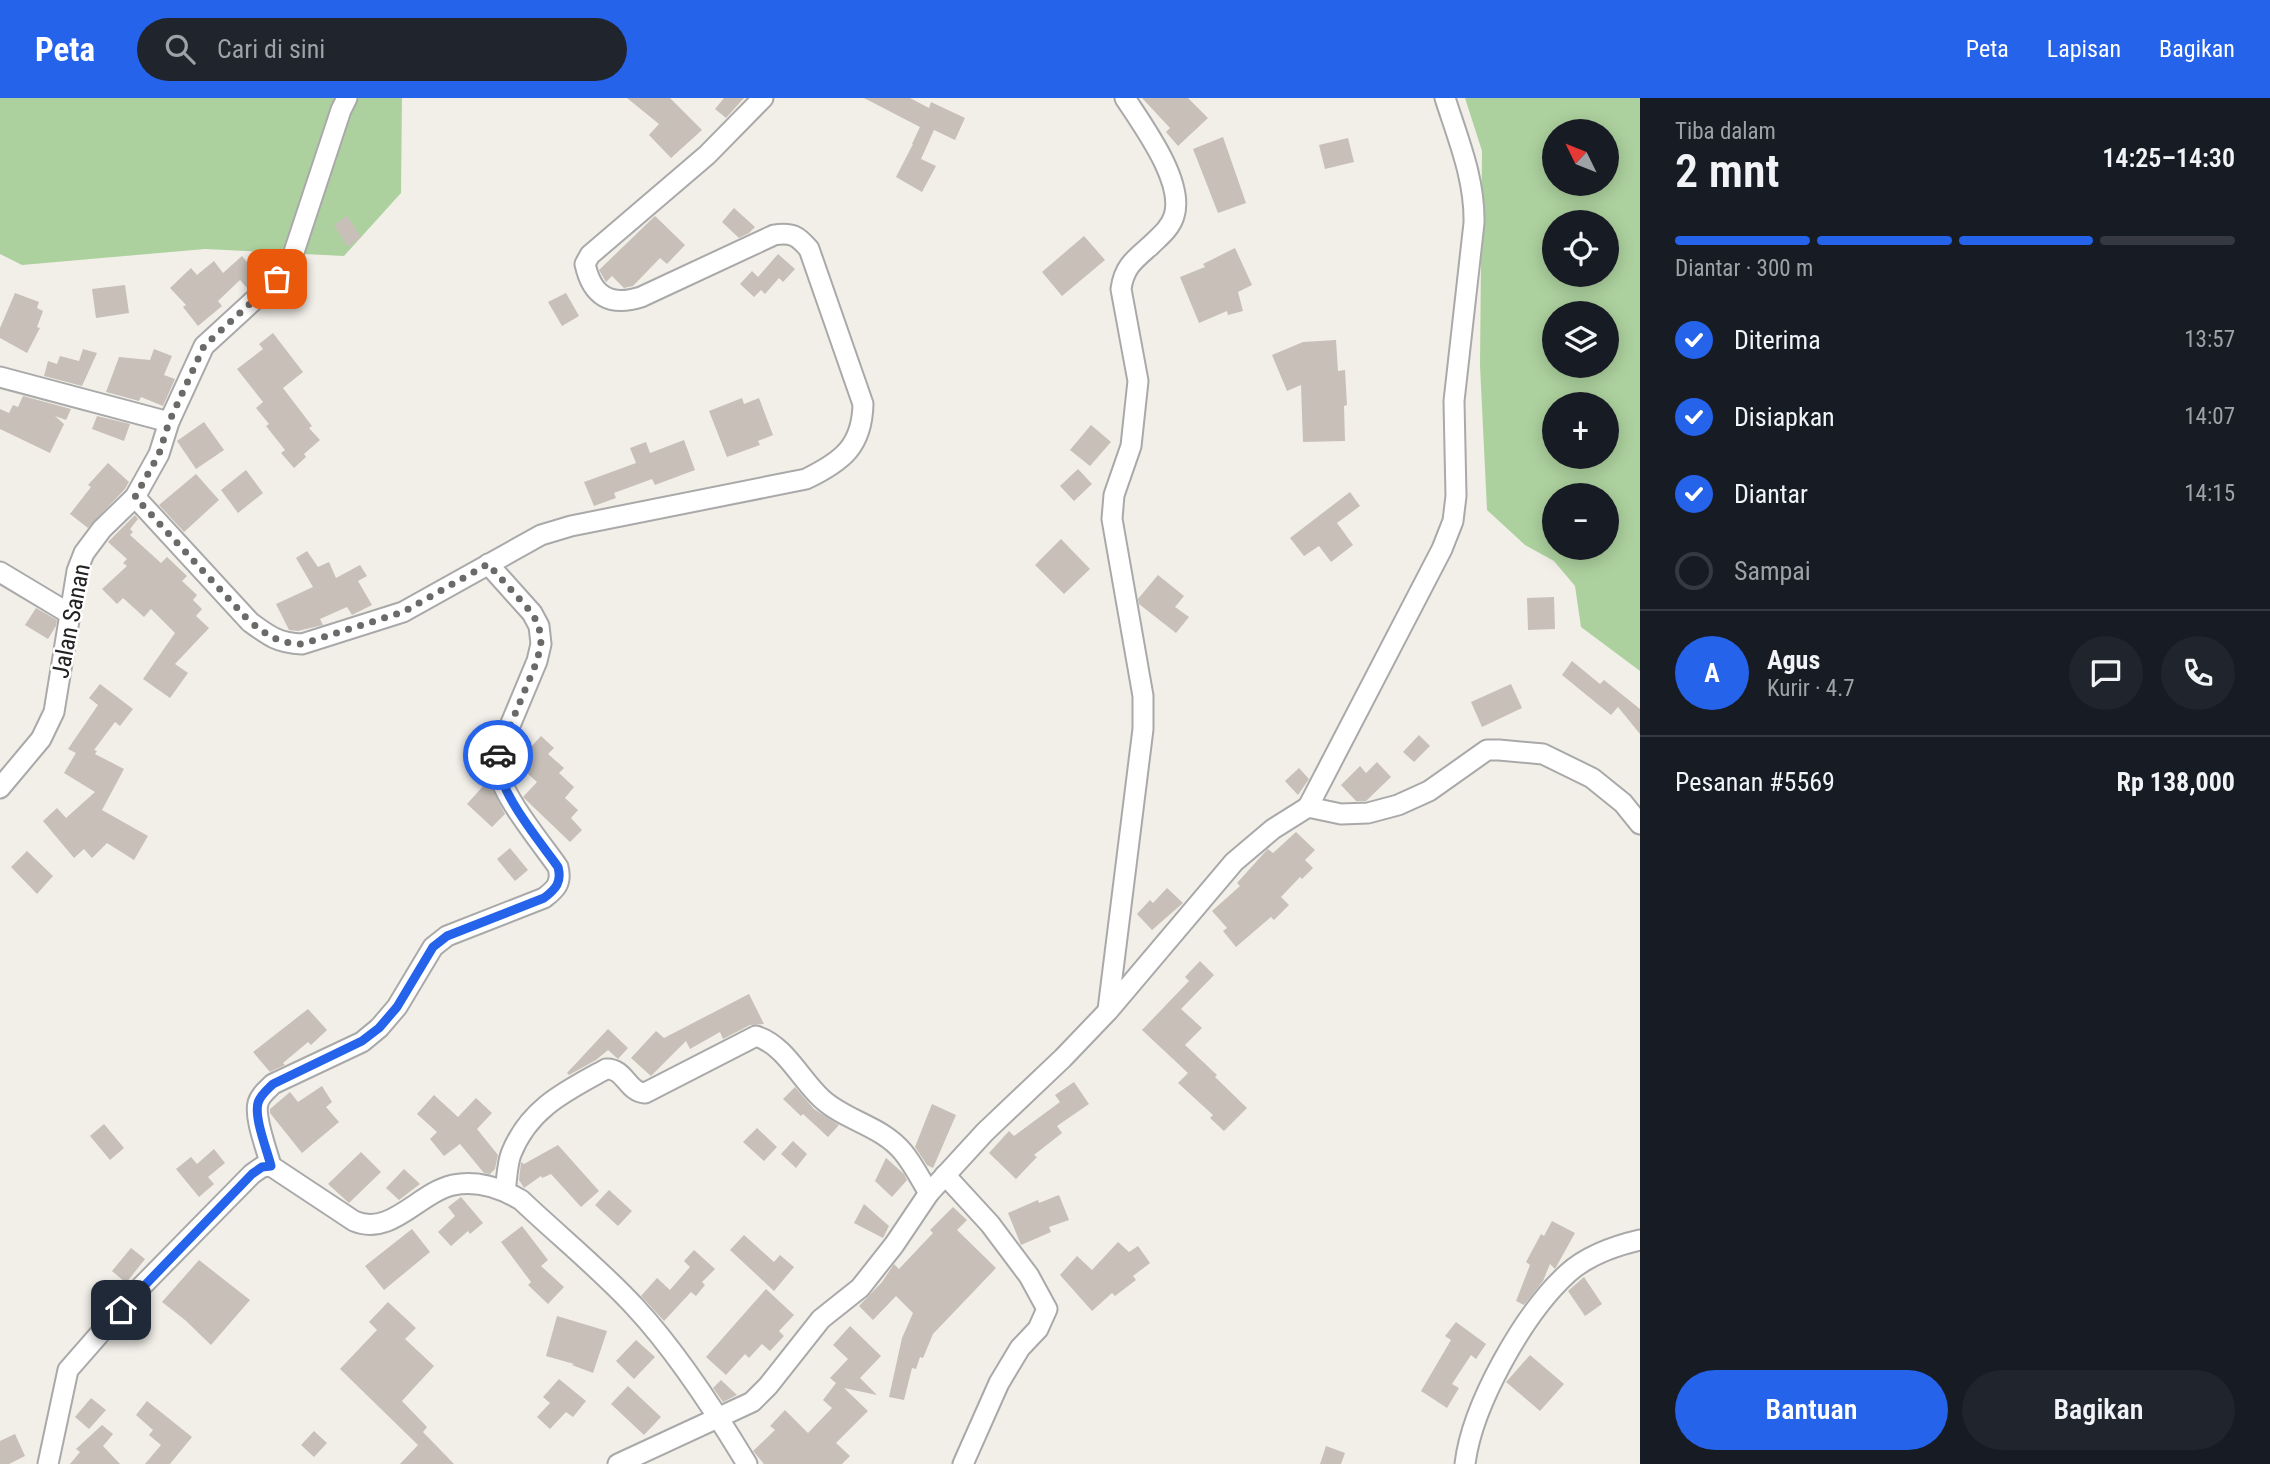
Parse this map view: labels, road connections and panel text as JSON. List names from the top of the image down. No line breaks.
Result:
{"streets":{"street":["Jalan Sanan"]},"north":"top left","page":{"header":"Peta","search":"Cari di sini","nav":["Peta","Lapisan","Bagikan"],"heading":["2 mnt","Tiba dalam","14:25–14:30"],"panel":["Agus","Kurir · 4.7","Pesanan #5569","Rp 138,000"],"map_buttons":["+","−"],"bar":"Diantar · 300 m","list":[["Diterima","13:57"],["Disiapkan","14:07"],["Diantar","14:15"],"Sampai"],"round":"A","buttons":["Bantuan","Bagikan"]}}
